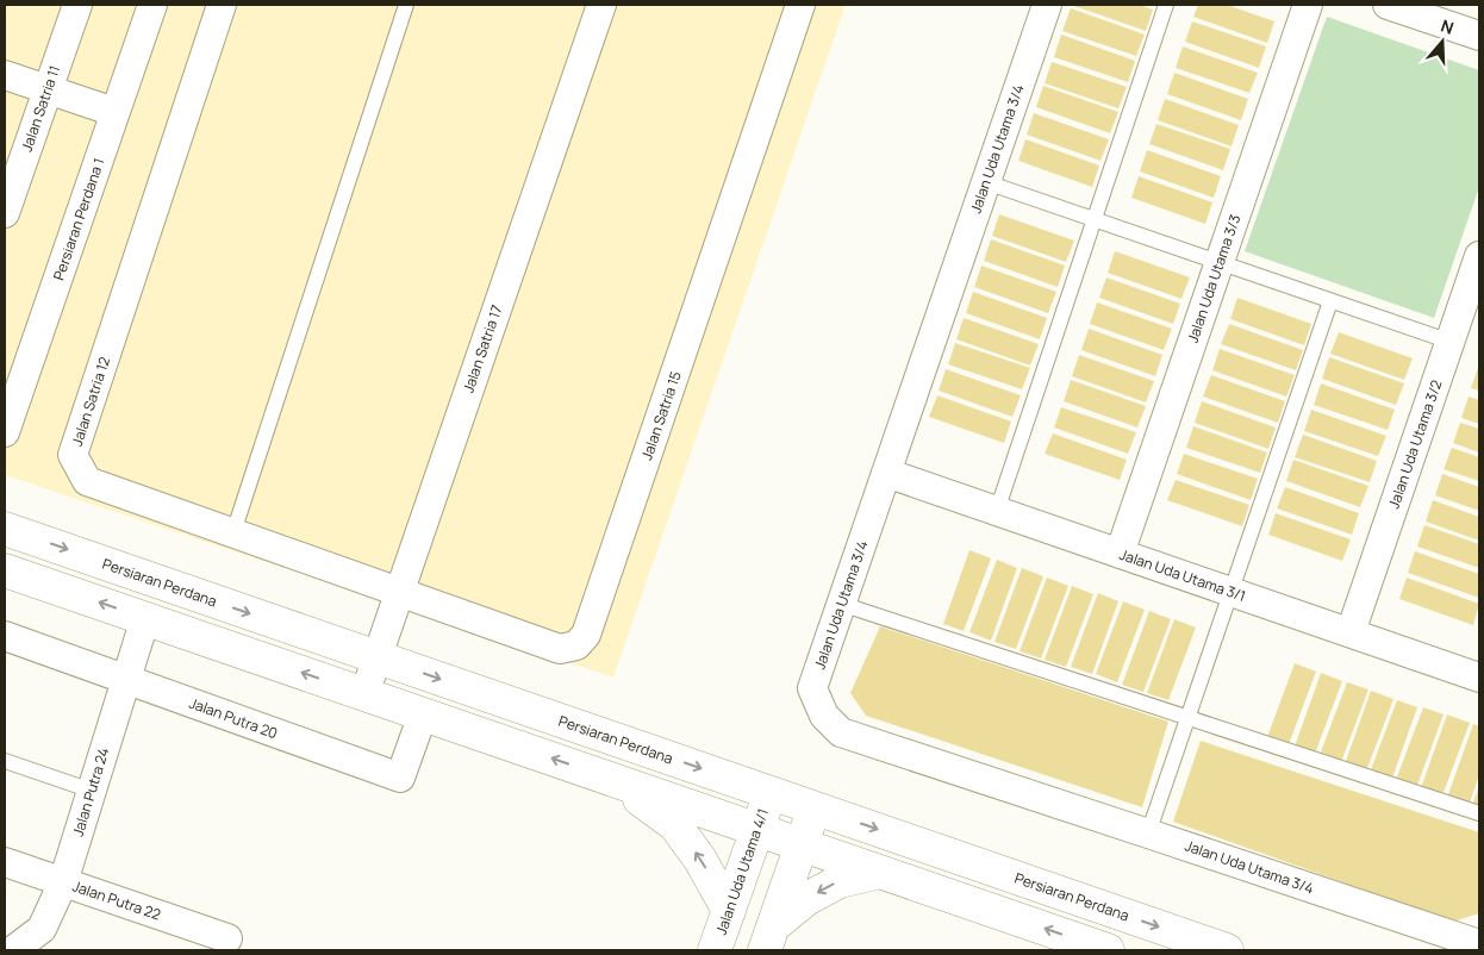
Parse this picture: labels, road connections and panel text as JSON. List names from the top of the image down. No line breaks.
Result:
{"streets":{"main road":["Persiaran Perdana","Jalan Uda Utama 4/1"],"street":["Jalan Satria 11","Jalan Uda Utama 3/4","Persiaran Perdana 1","Jalan Uda Utama 3/3","Jalan Satria 17","Jalan Satria 12","Jalan Satria 15","Jalan Uda Utama 3/2","Jalan Uda Utama 3/1","Jalan Putra 20","Jalan Putra 24","Jalan Putra 22"]},"crossings":[["Jalan Uda Utama 3/4","Jalan Uda Utama 3/1"],["Jalan Uda Utama 3/3","Jalan Uda Utama 3/1"],["Jalan Satria 17","Jalan Satria 12"],["Jalan Satria 17","Jalan Satria 15"],["Jalan Satria 17","Persiaran Perdana"],["Jalan Satria 12","Jalan Satria 15"],["Jalan Uda Utama 3/2","Jalan Uda Utama 3/1"],["Persiaran Perdana","Jalan Uda Utama 4/1"],["Jalan Putra 20","Jalan Putra 24"],["Jalan Putra 24","Jalan Putra 22"]],"north":"top"}
